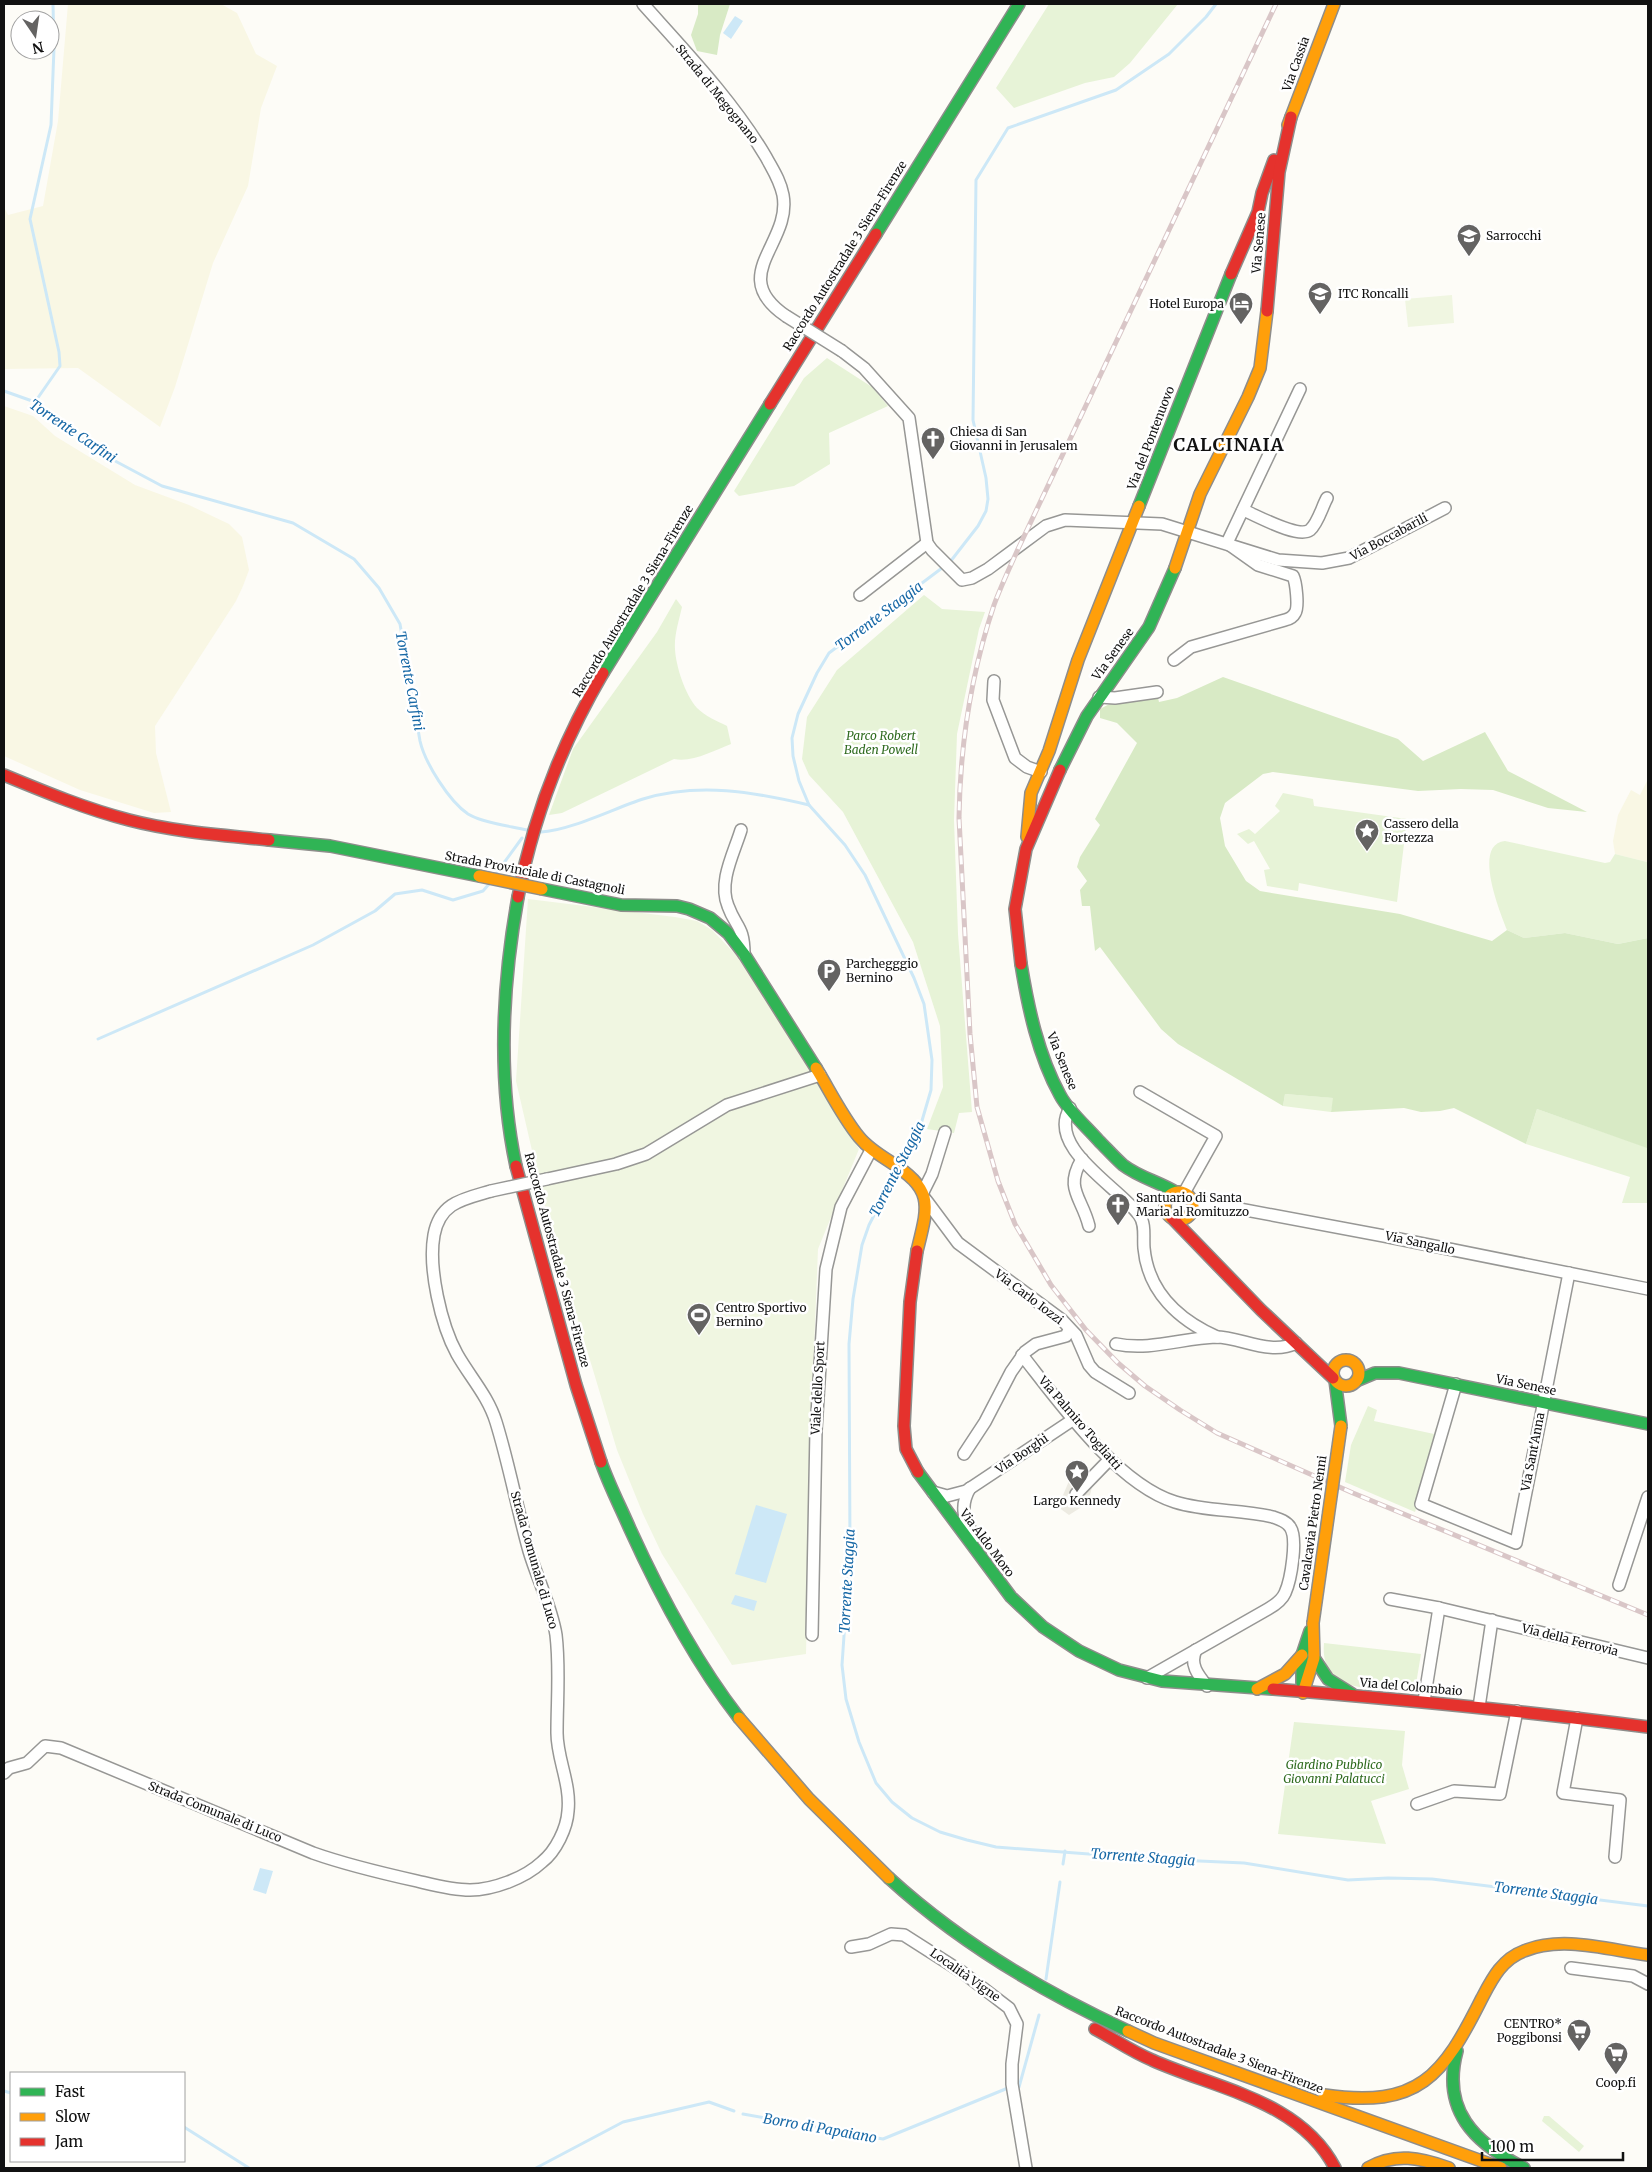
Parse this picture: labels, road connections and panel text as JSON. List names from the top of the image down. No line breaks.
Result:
{"streets":{"main road":["Via Cassia","Via Senese","Raccordo Autostradale 3 Siena-Firenze","Via del Pontenuovo","Strada Provinciale di Castagnoli","Cavalcavia Pietro Nenni","Via Aldo Moro","Via del Colombaio"],"street":["Strada di Megognano","Via Boccabarili","Via Sangallo","Via Carlo Iozzi","Viale dello Sport","Via Palmiro Togliatti","Via Sant'Anna","Via Borghi","Strada Comunale di Luco","Via della Ferrovia","Località Vigne"]},"crossings":[["Via Cassia","Via Senese"],["Via Cassia","Via del Pontenuovo"],["Strada di Megognano","Via Boccabarili"],["Via Senese","Via del Pontenuovo"],["Via Senese","Via Boccabarili"],["Via Senese","Via Sangallo"],["Via Senese","Via Sant'Anna"],["Via Senese","Cavalcavia Pietro Nenni"],["Via del Pontenuovo","Via Boccabarili"],["Strada Provinciale di Castagnoli","Via Carlo Iozzi"],["Strada Provinciale di Castagnoli","Viale dello Sport"],["Strada Provinciale di Castagnoli","Via Aldo Moro"],["Strada Provinciale di Castagnoli","Strada Comunale di Luco"],["Via Sangallo","Via Sant'Anna"],["Via Carlo Iozzi","Via Aldo Moro"],["Via Palmiro Togliatti","Via Borghi"],["Via Palmiro Togliatti","Via Aldo Moro"],["Via Borghi","Via Aldo Moro"],["Cavalcavia Pietro Nenni","Via Aldo Moro"],["Cavalcavia Pietro Nenni","Via del Colombaio"],["Via Aldo Moro","Via del Colombaio"]],"districts":["CALCINAIA"],"water":["Torrente Carfini","Torrente Staggia","Borro di Papaiano"],"parks":["Parco Robert Baden Powell","Giardino Pubblico Giovanni Palatucci"],"places":{"school or university":["Sarrocchi","ITC Roncalli"],"hotel":["Hotel Europa"],"church":["Chiesa di San Giovanni in Jerusalem","Santuario di Santa Maria al Romituzzo"],"place":["Cassero della Fortezza","Largo Kennedy"],"parking":["Parchegggio Bernino"],"sports":["Centro Sportivo Bernino"],"supermarket":["CENTRO* Poggibonsi","Coop.fi"]},"legend":["Fast","Slow","Jam"],"scale_bar":"100 m","north":"bottom"}
